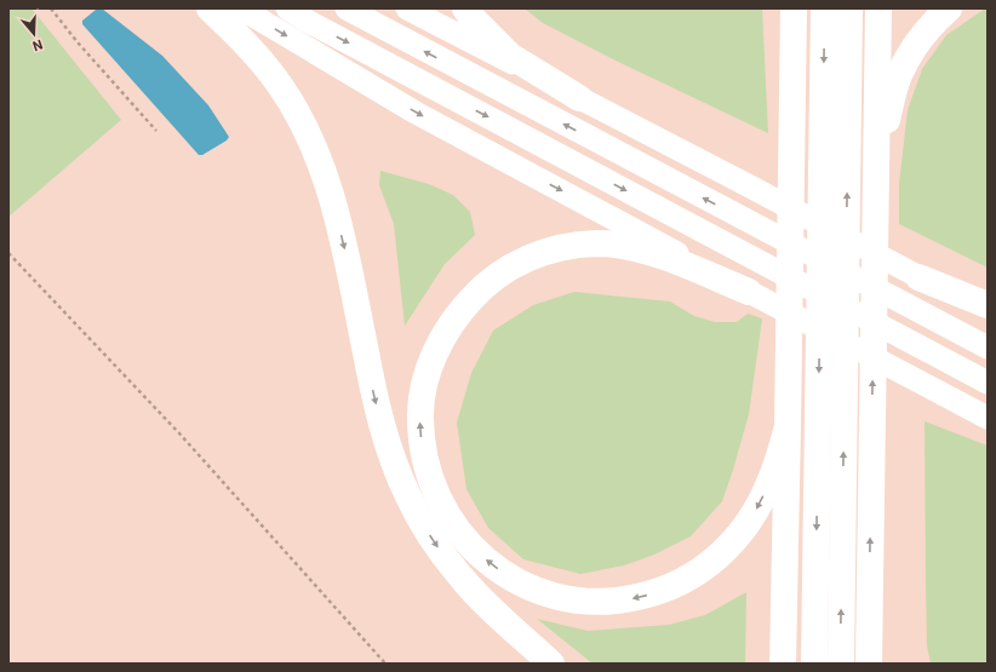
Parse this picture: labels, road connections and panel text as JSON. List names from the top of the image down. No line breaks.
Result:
{"north":"bottom"}
